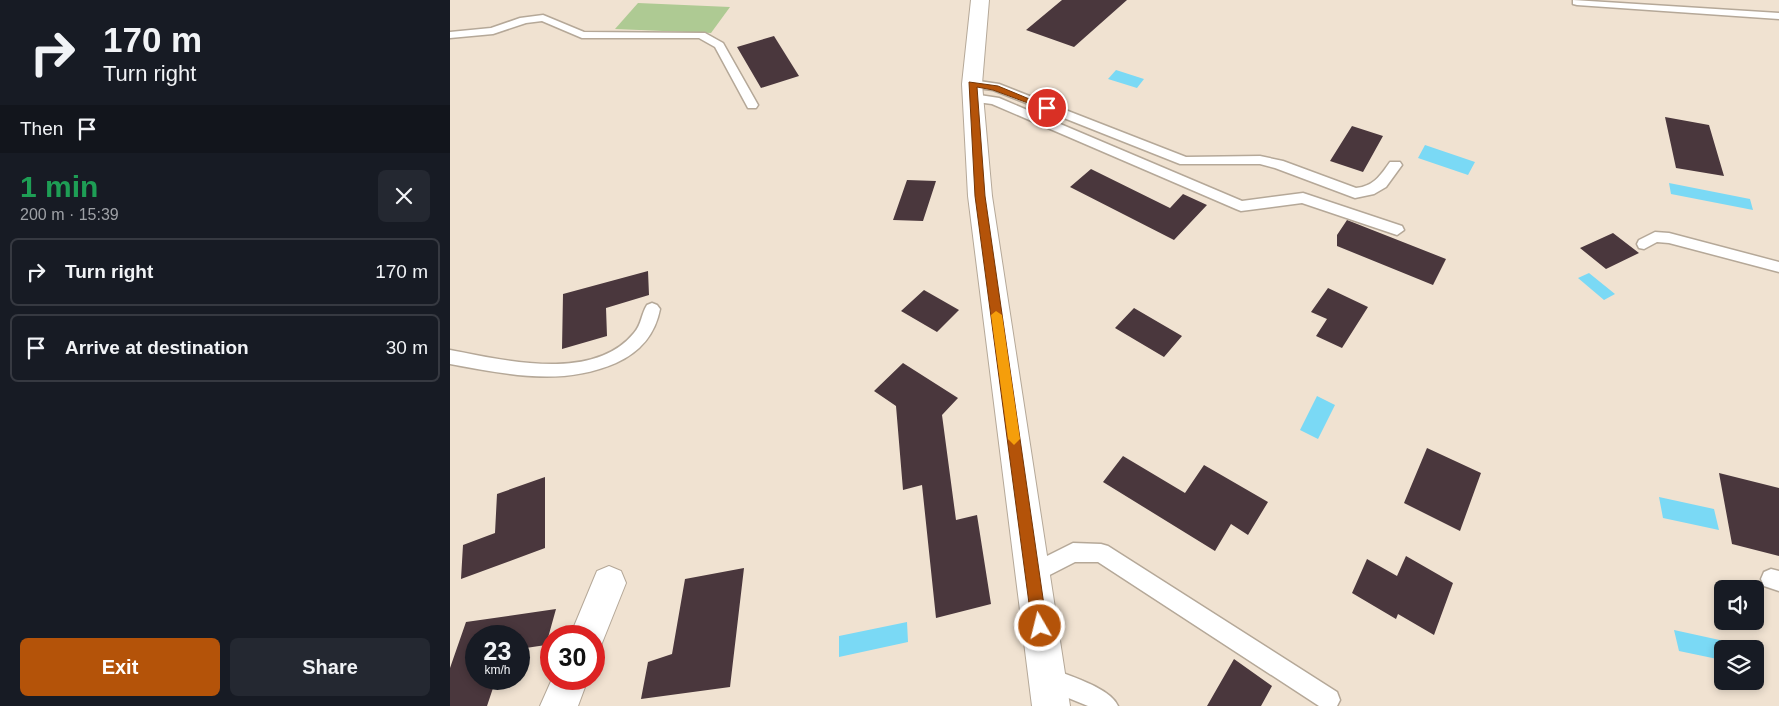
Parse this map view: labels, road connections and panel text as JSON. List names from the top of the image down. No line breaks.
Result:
{"page":{"turn":["170 m","Turn right"],"then":"Then","heading":["1 min","200 m · 15:39"],"list":[{"name":"Turn right","value":"170 m"},{"name":"Arrive at destination","value":"30 m"}],"speed":"23 km/h","limit":"30","buttons":["Exit","Share"]}}
